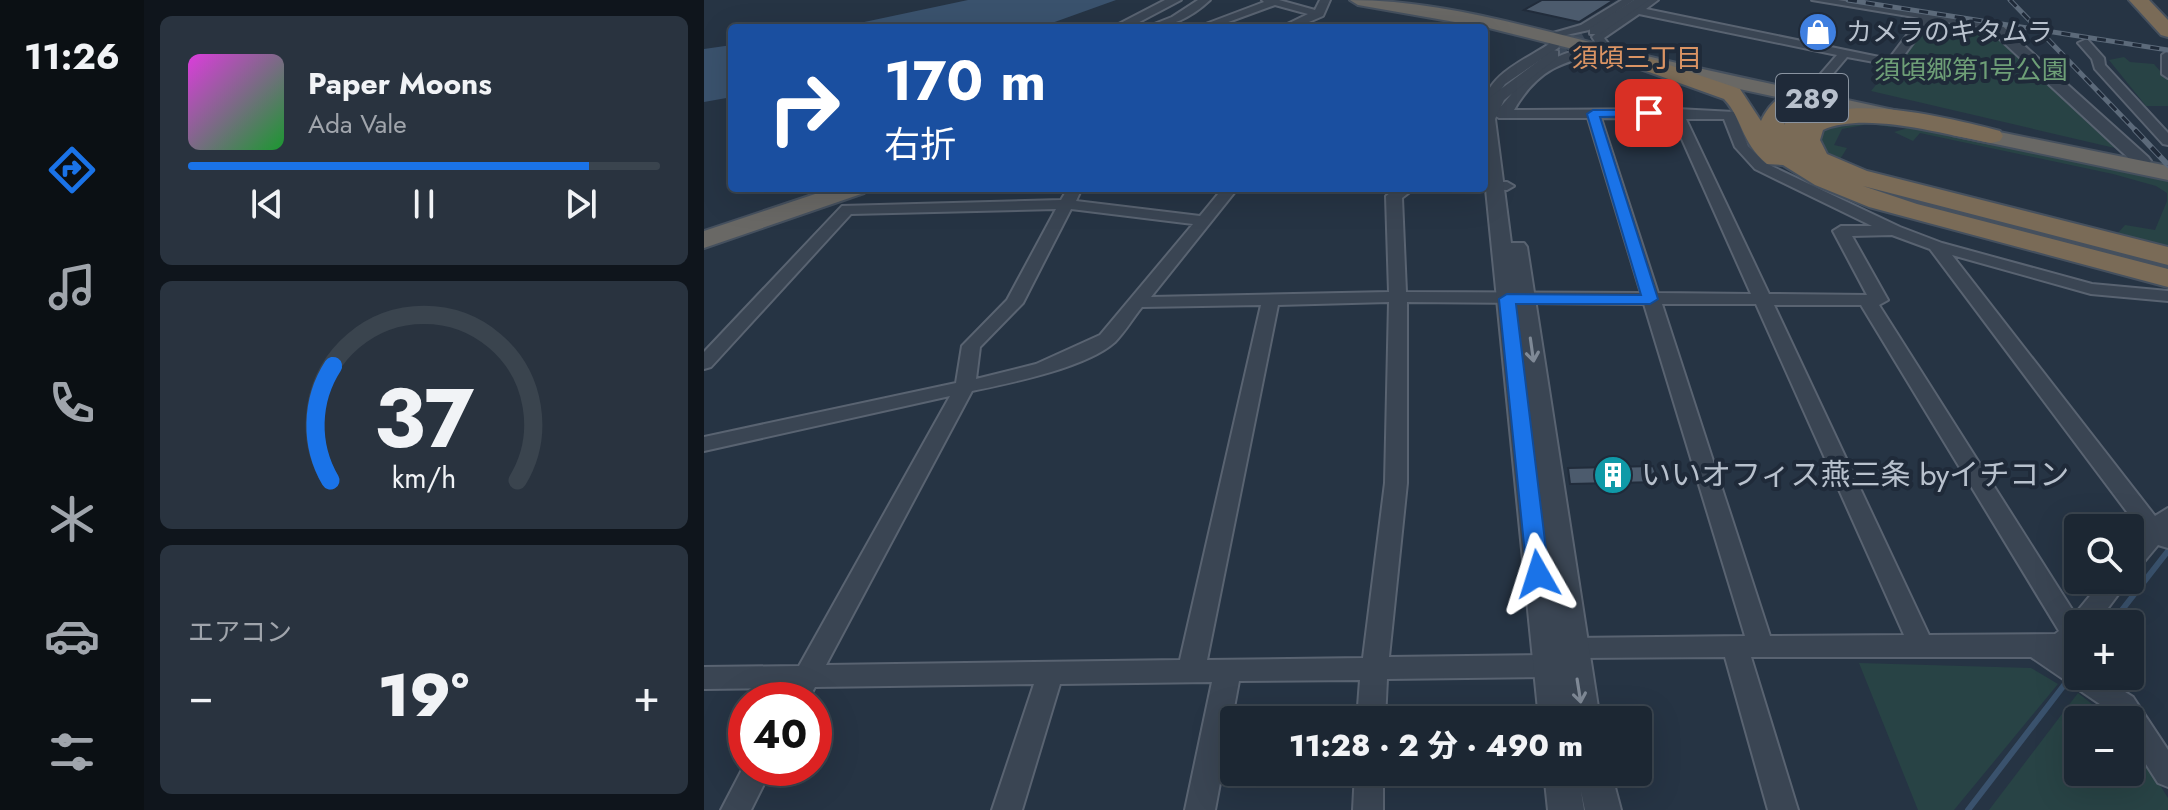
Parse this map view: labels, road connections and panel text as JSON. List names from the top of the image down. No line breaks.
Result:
{"streets":{"highway":["289"]},"districts":["須頃三丁目"],"parks":["須頃郷第1号公園"],"places":{"shop":["カメラのキタムラ"],"building":["いいオフィス燕三条 byイチコン"]},"page":{"tabs":"11:26","turn":["170 m","右折"],"song":["Paper Moons","Ada Vale"],"map_buttons":["+","−"],"tile":"エアコン","heat":["−","19°","+"],"limit":"40","trip":"11:28 · 2 分 · 490 m","gauge":["37","km/h"]}}
